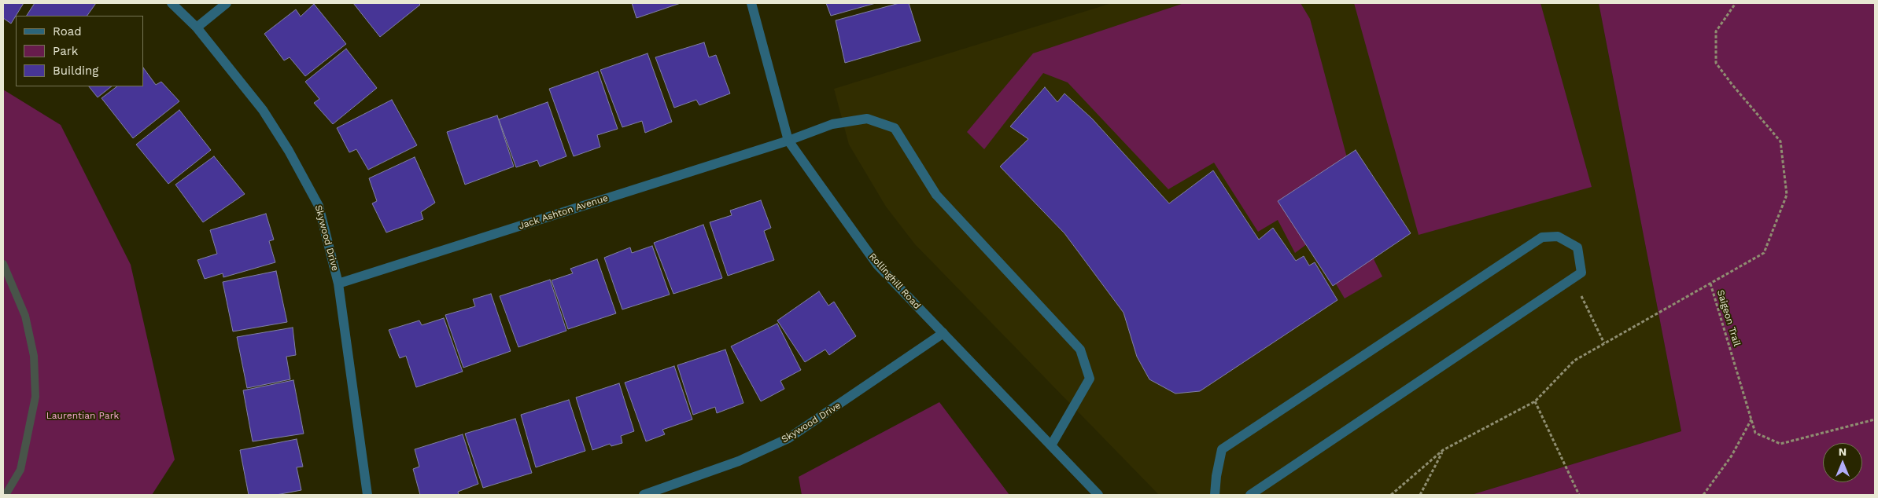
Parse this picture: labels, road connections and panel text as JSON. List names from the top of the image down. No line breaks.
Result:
{"streets":{"street":["Jack Ashton Avenue","Skywood Drive","Rollinghill Road"],"path":["Saigeon Trail"]},"crossings":[["Jack Ashton Avenue","Skywood Drive"],["Jack Ashton Avenue","Rollinghill Road"],["Skywood Drive","Rollinghill Road"]],"parks":["Laurentian Park"],"legend":["Road","Park","Building"],"north":"top"}
